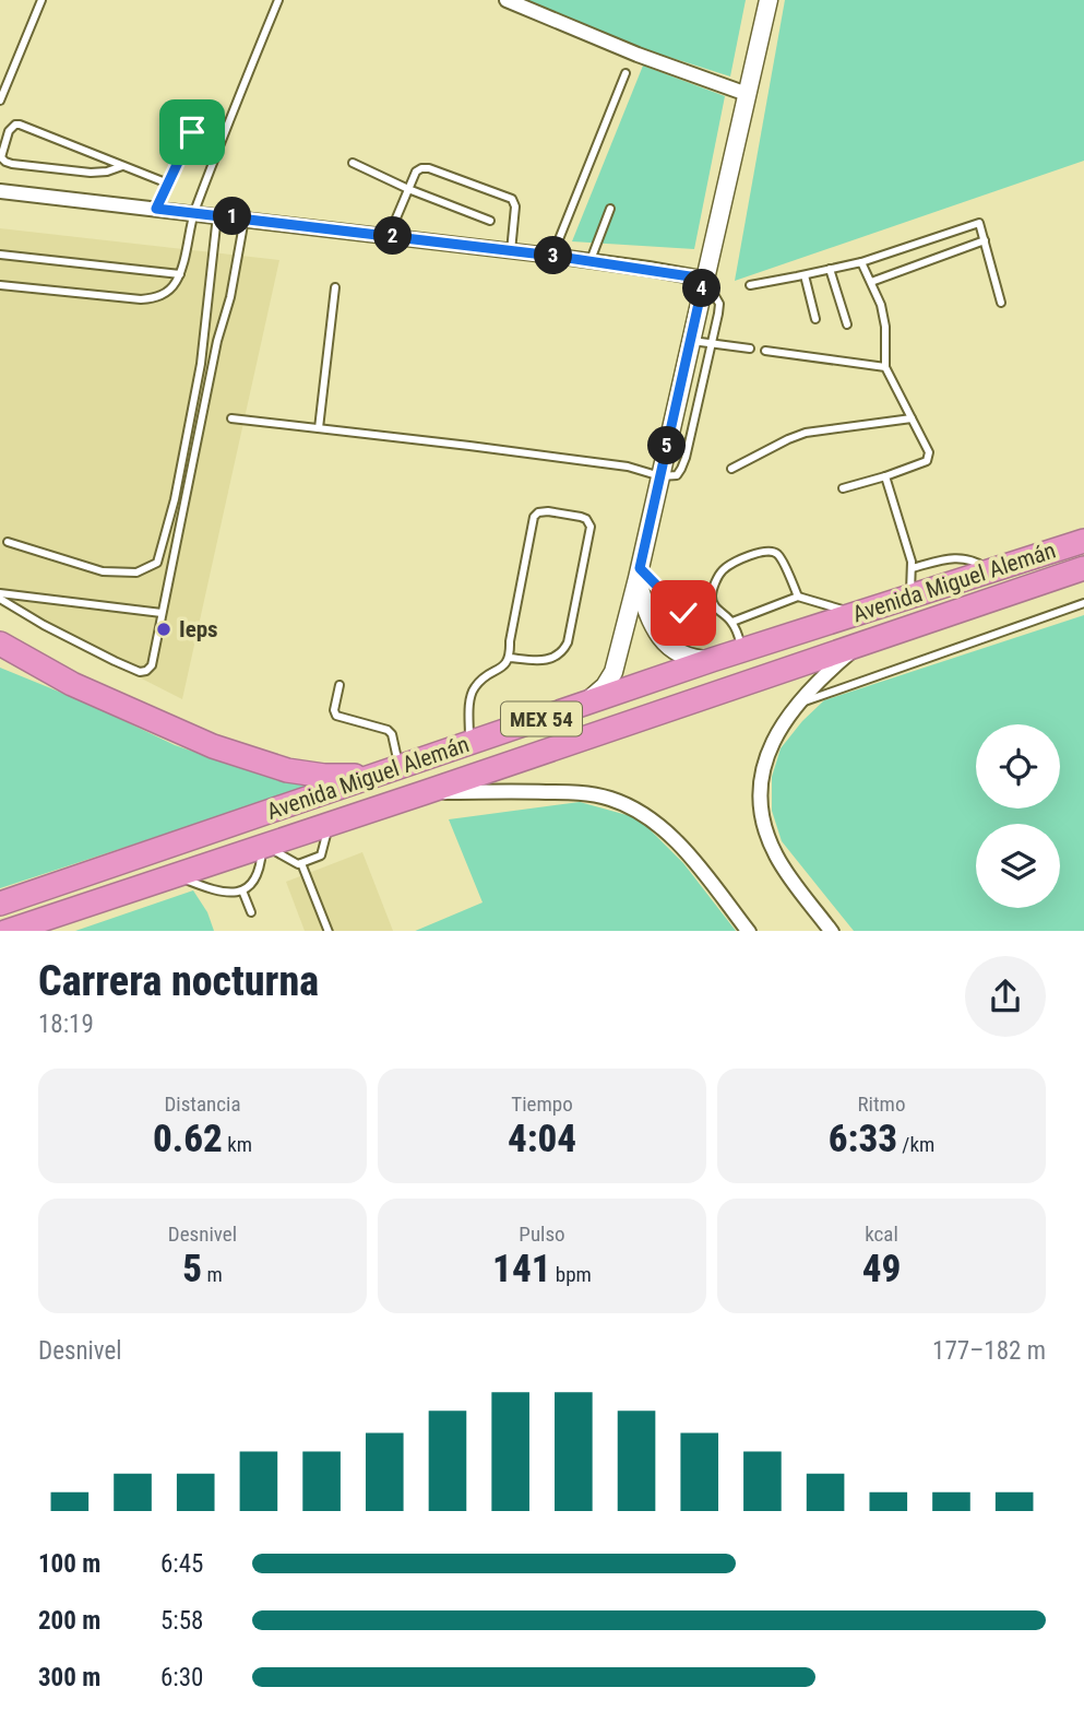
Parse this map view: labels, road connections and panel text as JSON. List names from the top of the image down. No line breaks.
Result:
{"streets":{"highway":["Avenida Miguel Alemán","MEX 54"]},"places":["Ieps"],"page":{"pins":["1","2","3","4","5"],"heading":["Carrera nocturna","18:19"],"stats":[["Distancia","0.62 km"],["Tiempo","4:04"],["Ritmo","6:33 /km"],["Desnivel","5 m"],["Pulso","141 bpm"],["kcal","49"]],"chart":["Desnivel","177–182 m"],"list":[{"name":"100 m","note":"6:45"},{"name":"200 m","note":"5:58"},{"name":"300 m","note":"6:30"}]}}
